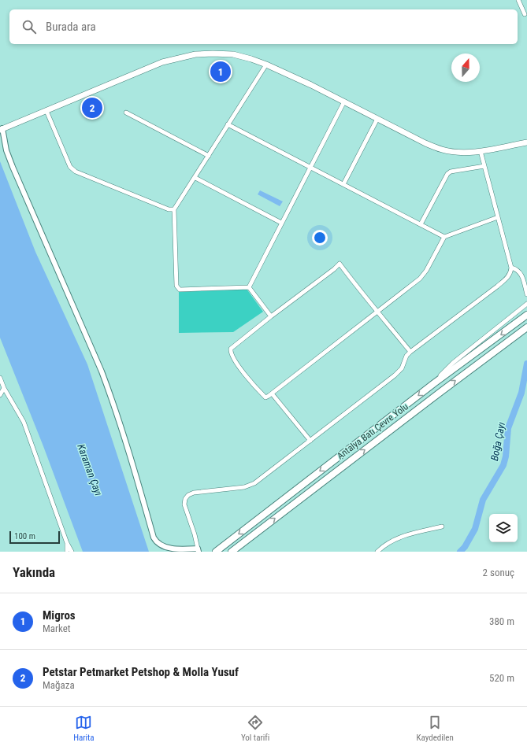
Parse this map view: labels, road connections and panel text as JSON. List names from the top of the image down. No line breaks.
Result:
{"streets":{"highway":["Antalya Batı Çevre Yolu"]},"water":["Boğa Çayı","Karaman Çayı"],"scale_bar":"100 m","north":"top","page":{"search":"Burada ara","pins":["1","2"],"scale":"100 m","heading":["Yakında","2 sonuç"],"list":[{"mark":"1","name":"Migros","note":"Market","value":"380 m"},{"mark":"2","name":"Petstar Petmarket Petshop & Molla Yusuf","note":"Mağaza","value":"520 m"}],"nav":["Harita","Yol tarifi","Kaydedilen"]}}
